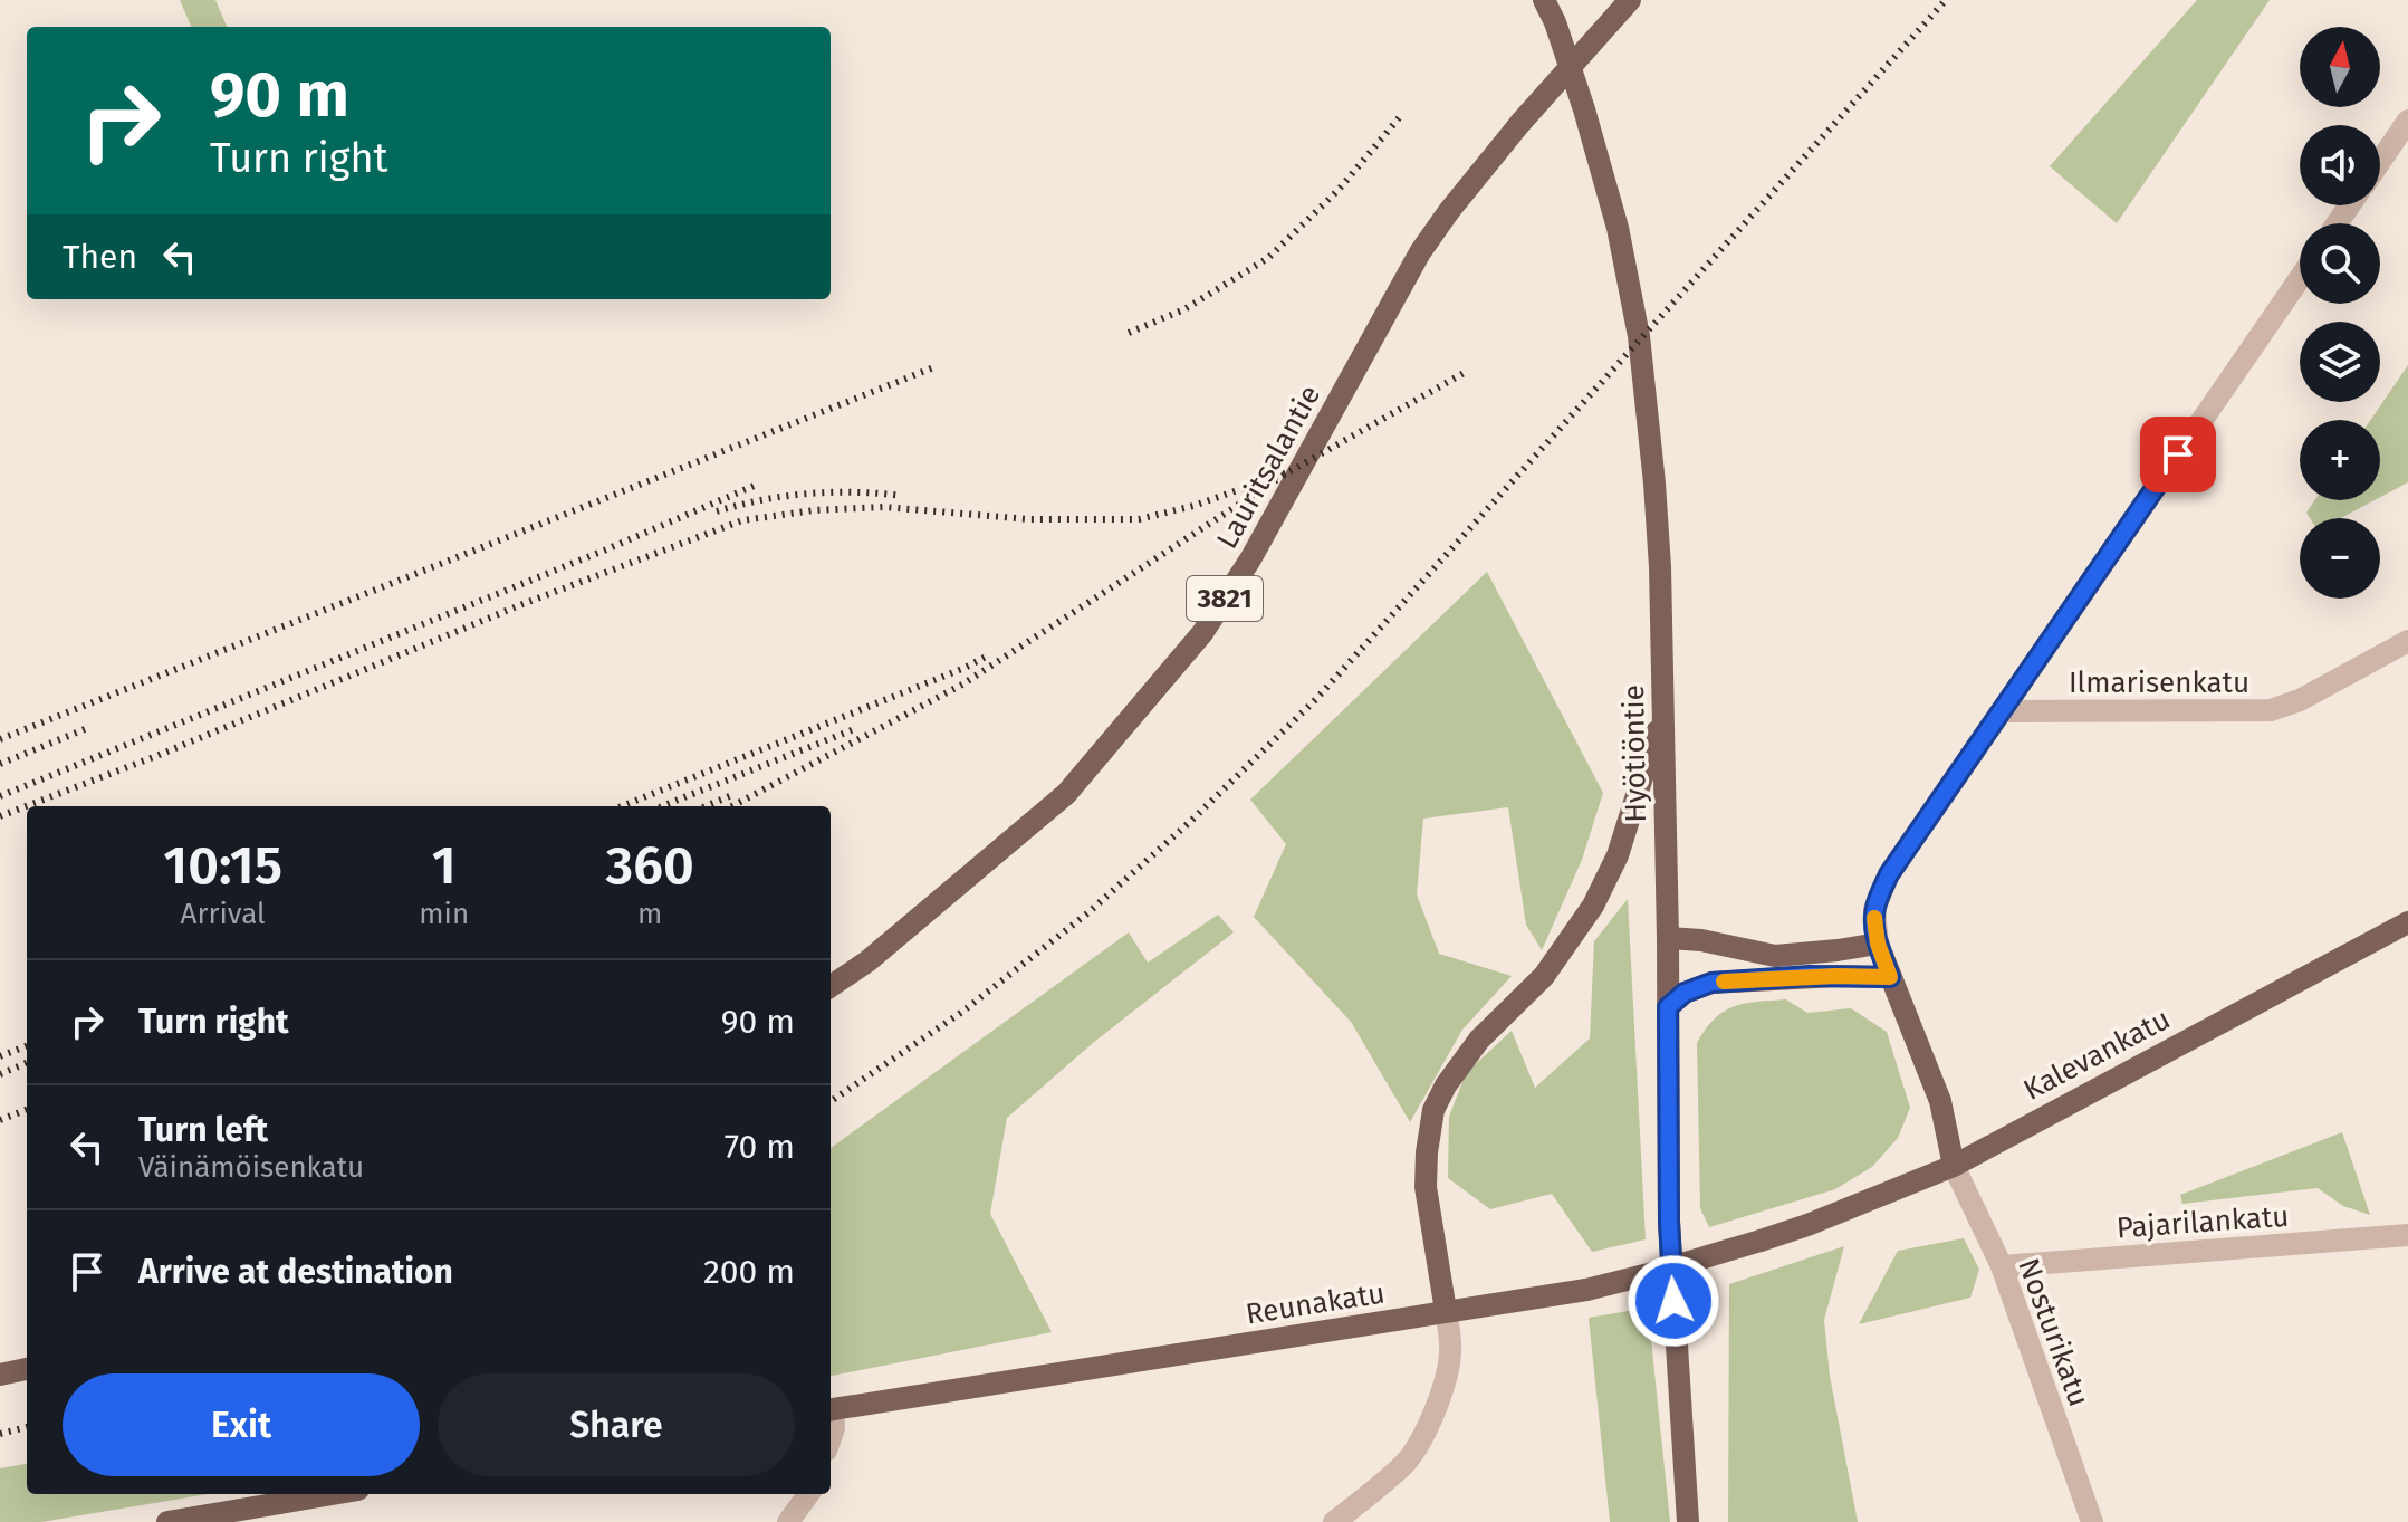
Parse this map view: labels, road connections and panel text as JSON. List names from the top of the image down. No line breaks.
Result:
{"streets":{"main road":["Lauritsalantie","3821","Hyötiöntie","Kalevankatu","Reunakatu"],"street":["Ilmarisenkatu","Pajarilankatu","Nosturikatu"]},"crossings":[["Kalevankatu","Reunakatu"],["Kalevankatu","Nosturikatu"],["Pajarilankatu","Nosturikatu"]],"north":"top","page":{"map_buttons":["+","−"],"turn":["90 m","Turn right"],"then":"Then","eta":["10:15","Arrival","1","min","360","m"],"list":[{"name":"Turn right","value":"90 m"},{"name":"Turn left","note":"Väinämöisenkatu","value":"70 m"},{"name":"Arrive at destination","value":"200 m"}],"buttons":["Exit","Share"]}}
